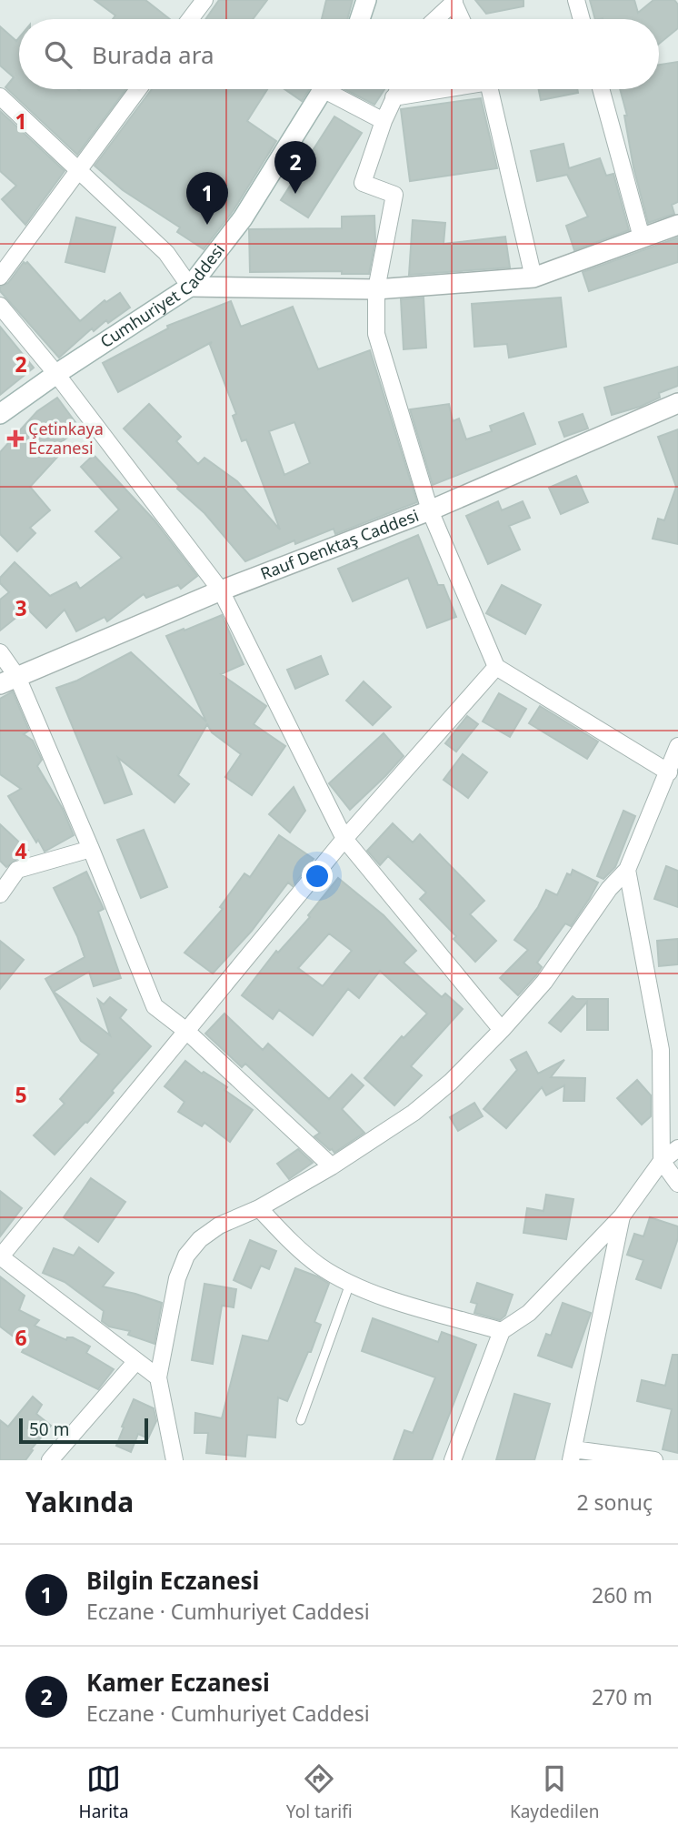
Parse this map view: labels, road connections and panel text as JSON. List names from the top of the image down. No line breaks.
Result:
{"streets":{"street":["Cumhuriyet Caddesi","Rauf Denktaş Caddesi"]},"places":{"health":["Çetinkaya Eczanesi"]},"scale_bar":"50 m","page":{"search":"Burada ara","pins":["2","1"],"scale":"50 m","heading":["Yakında","2 sonuç"],"list":[{"mark":"1","name":"Bilgin Eczanesi","note":"Eczane · Cumhuriyet Caddesi","value":"260 m"},{"mark":"2","name":"Kamer Eczanesi","note":"Eczane · Cumhuriyet Caddesi","value":"270 m"}],"nav":["Harita","Yol tarifi","Kaydedilen"]},"grid":{"rows":["1","2","3","4","5","6"]}}
